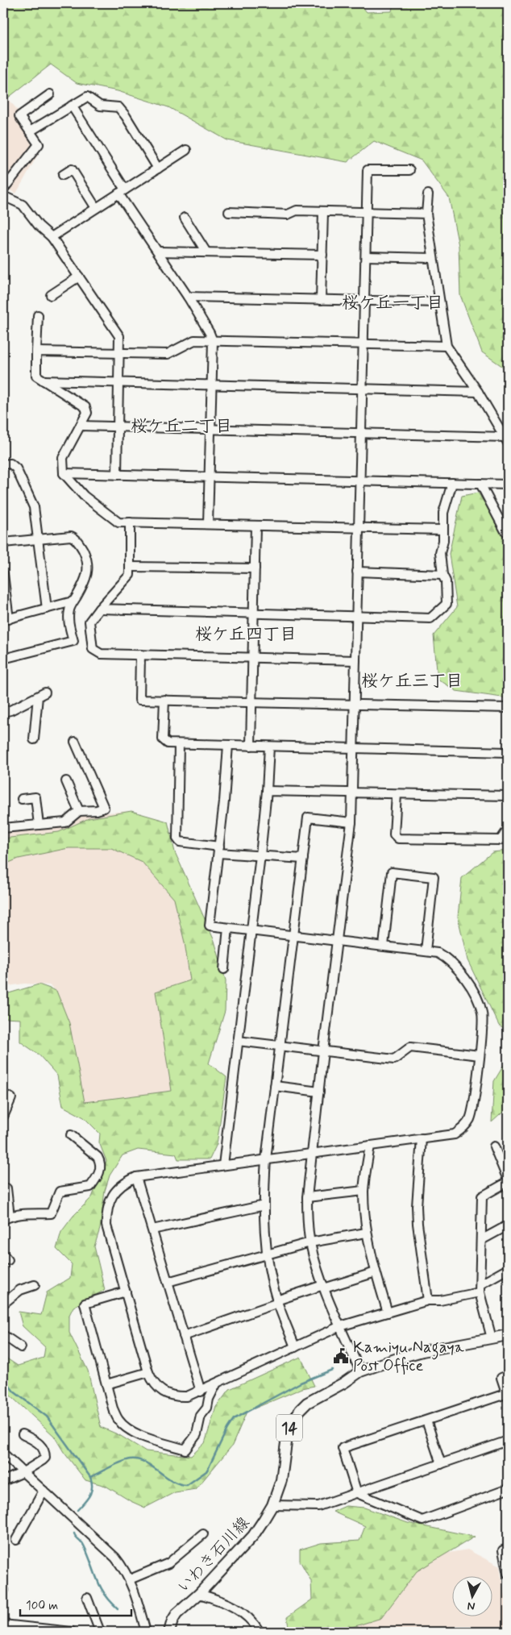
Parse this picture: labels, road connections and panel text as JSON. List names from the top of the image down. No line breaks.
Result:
{"streets":{"main road":["14","いわき石川線"]},"districts":["桜ケ丘一丁目","桜ケ丘二丁目","桜ケ丘四丁目","桜ケ丘三丁目"],"places":{"public building":["Kamiyu Nagaya Post Office"]},"scale_bar":"100 m","north":"bottom"}
